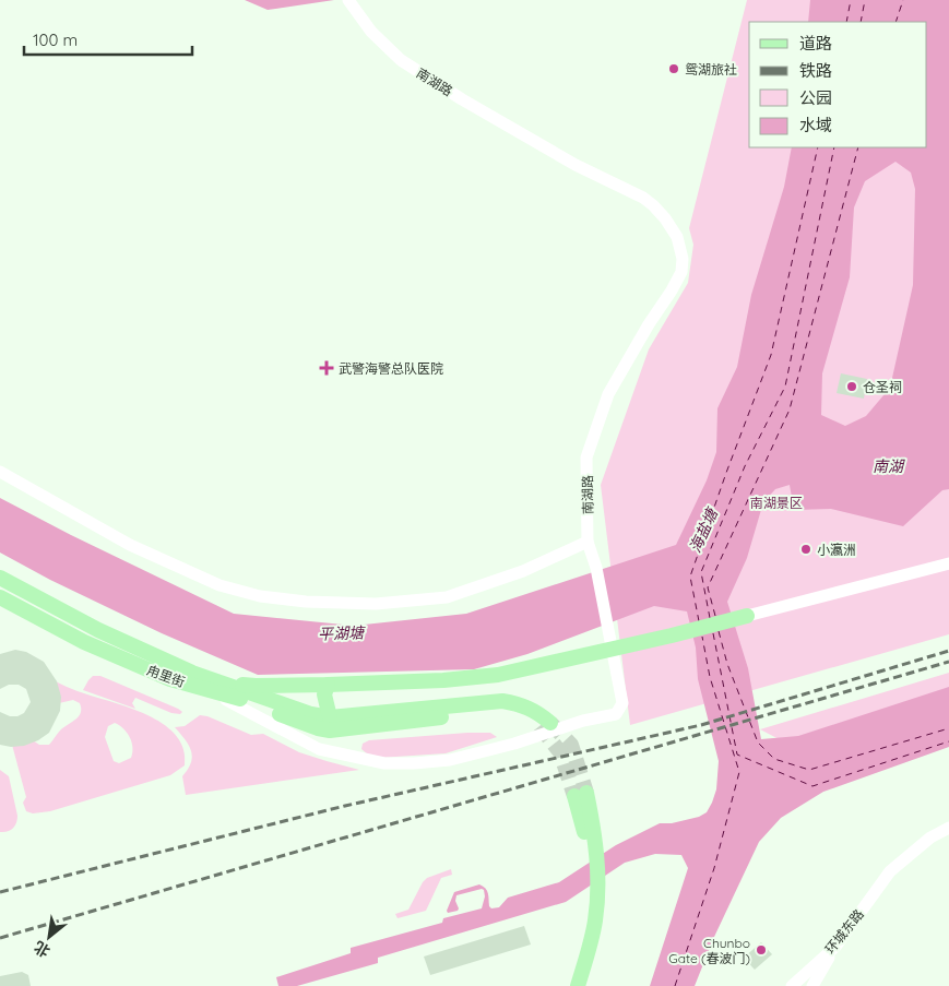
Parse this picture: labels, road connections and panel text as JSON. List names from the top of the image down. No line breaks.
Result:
{"streets":{"main road":["甪里街"],"street":["南湖路","环城东路"]},"crossings":[["南湖路","甪里街"]],"water":["南湖","海盐塘","平湖塘"],"parks":["南湖景区"],"places":{"other":["鸳湖旅社","仓圣祠","小瀛洲","Chunbo Gate (春波门)"],"health":["武警海警总队医院"]},"legend":["道路","铁路","公园","水域"],"scale_bar":"100 m","north":"bottom left"}
